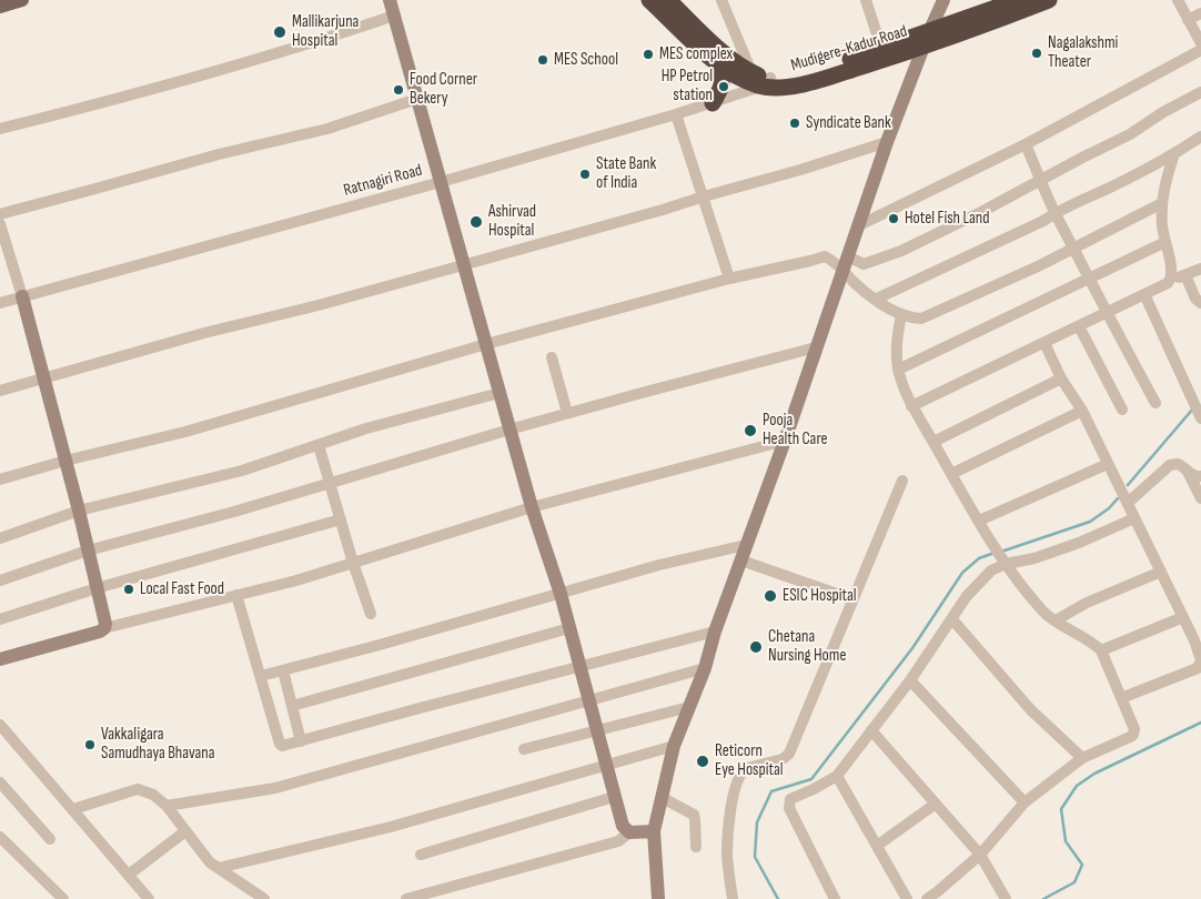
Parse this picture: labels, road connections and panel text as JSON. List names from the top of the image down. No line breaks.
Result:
{"streets":{"highway":["Mudigere-Kadur Road"],"street":["Ratnagiri Road"]},"crossings":[["Mudigere-Kadur Road","Ratnagiri Road"]],"places":["Mallikarjuna Hospital","Nagalakshmi Theater","MES complex","MES School","HP Petrol station","Food Corner Bekery","Syndicate Bank","State Bank of India","Hotel Fish Land","Ashirvad Hospital","Pooja Health Care","Local Fast Food","ESIC Hospital","Chetana Nursing Home","Vakkaligara Samudhaya Bhavana","Reticorn Eye Hospital"]}
